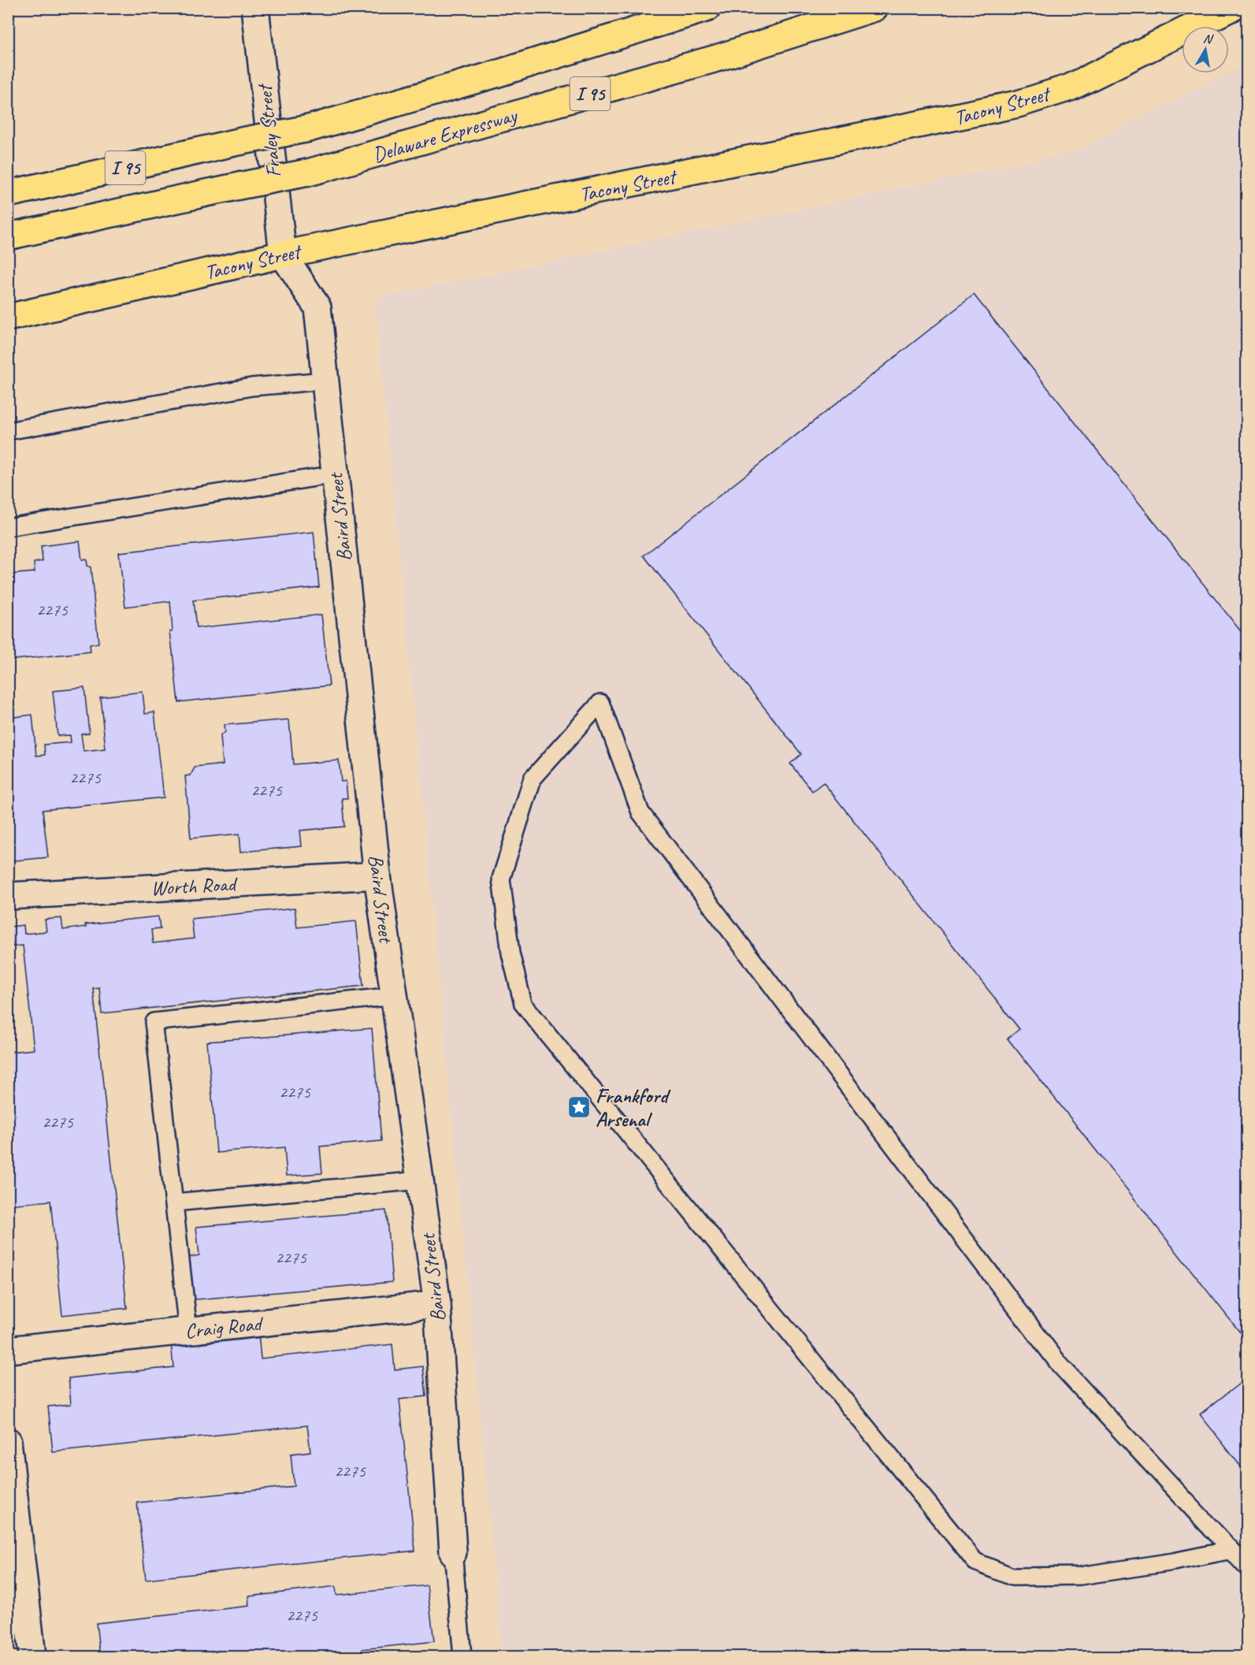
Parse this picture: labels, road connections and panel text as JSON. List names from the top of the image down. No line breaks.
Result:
{"streets":{"main road":["I 95","Tacony Street","Delaware Expressway"],"street":["Fraley Street","Baird Street","Worth Road","Craig Road"]},"crossings":[["Tacony Street","Fraley Street"],["Tacony Street","Baird Street"],["Fraley Street","Baird Street"],["Baird Street","Worth Road"],["Baird Street","Craig Road"]],"places":{"place":["Frankford Arsenal"]},"house_numbers":["2275","2275","2275","2275","2275","2275","2275","2275"],"north":"top"}
